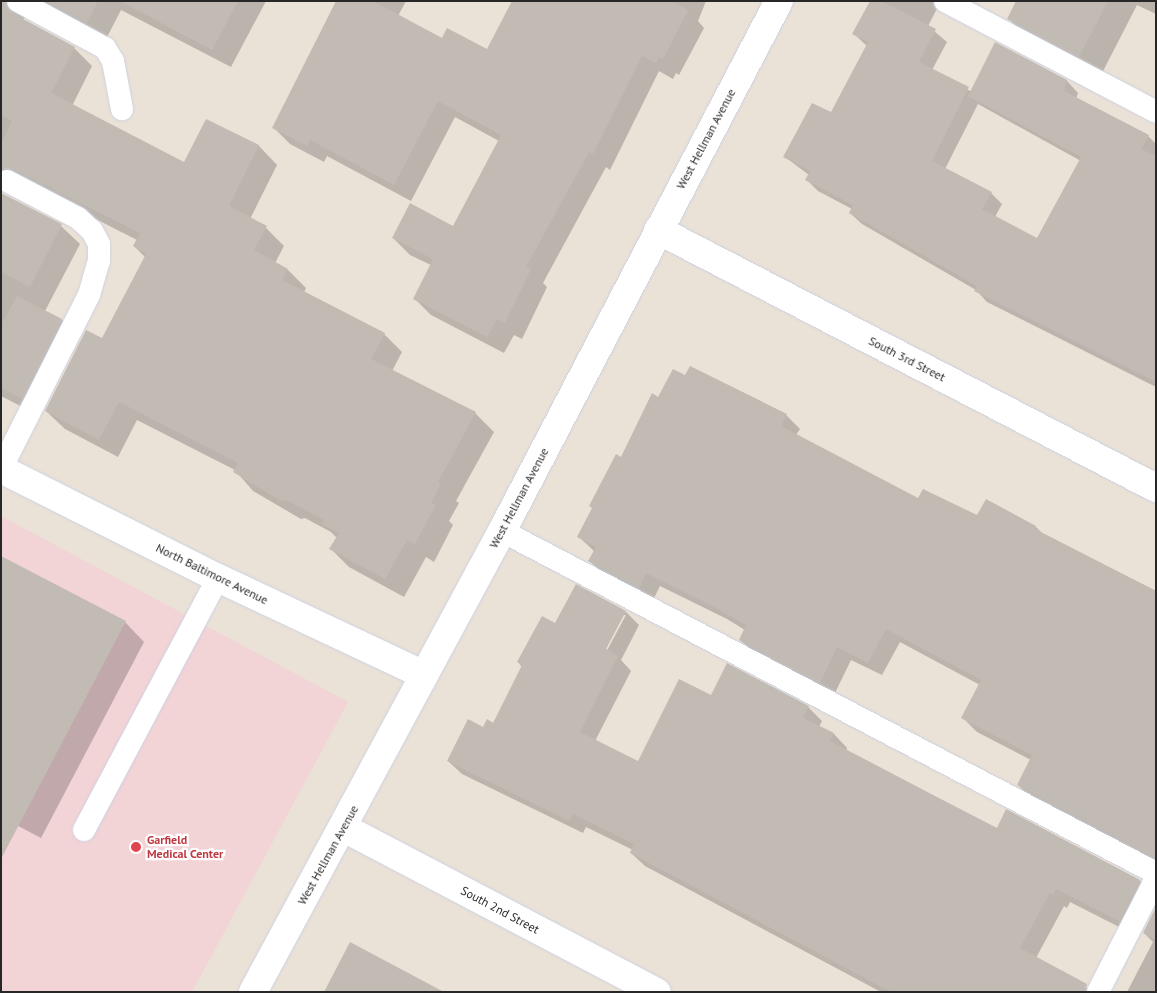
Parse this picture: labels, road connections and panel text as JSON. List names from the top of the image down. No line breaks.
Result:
{"streets":{"street":["West Hellman Avenue","South 3rd Street","North Baltimore Avenue","South 2nd Street"]},"crossings":[["West Hellman Avenue","South 3rd Street"],["West Hellman Avenue","North Baltimore Avenue"],["West Hellman Avenue","South 2nd Street"]],"places":["Garfield Medical Center"]}
